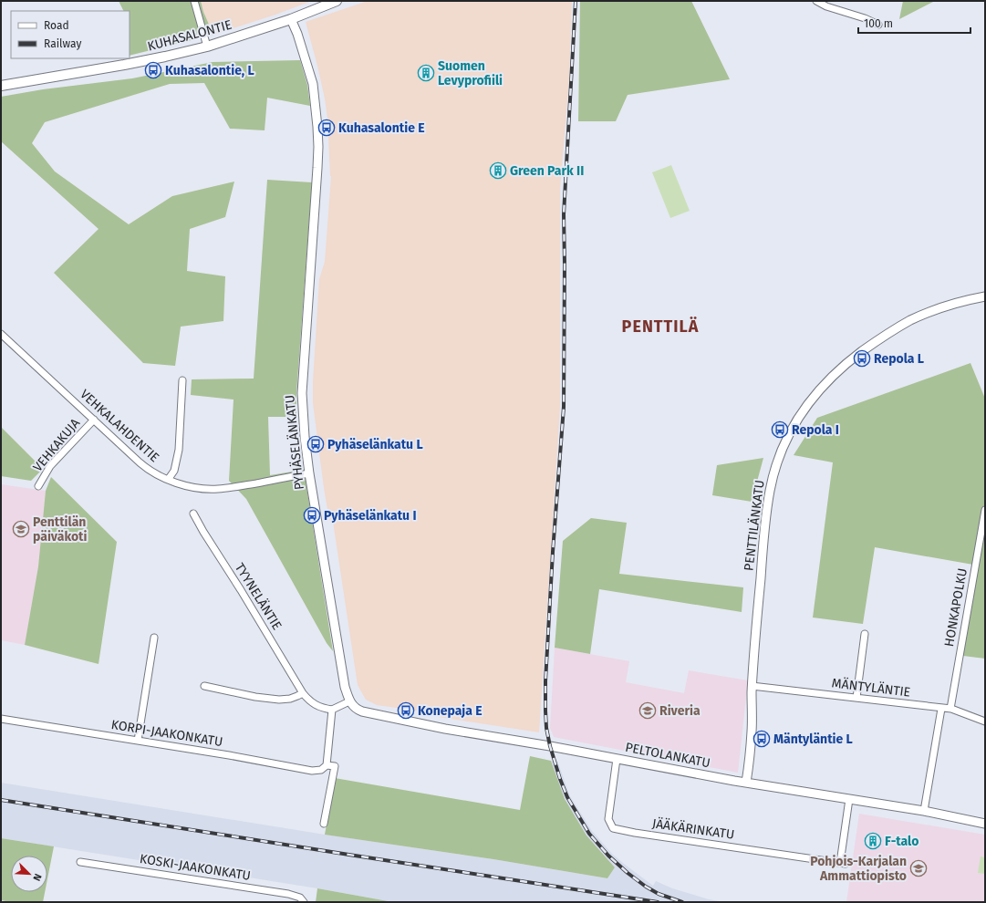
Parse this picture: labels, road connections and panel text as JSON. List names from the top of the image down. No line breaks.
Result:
{"streets":{"main road":["KUHASALONTIE"],"street":["VEHKALAHDENTIE","PYHÄSELÄNKATU","VEHKAKUJA","PENTTILÄNKATU","TYYNELÄNTIE","HONKAPOLKU","MÄNTYLÄNTIE","KORPI-JAAKONKATU","PELTOLANKATU","JÄÄKÄRINKATU","KOSKI-JAAKONKATU"]},"crossings":[["KUHASALONTIE","PYHÄSELÄNKATU"],["VEHKALAHDENTIE","PYHÄSELÄNKATU"],["VEHKALAHDENTIE","VEHKAKUJA"],["PYHÄSELÄNKATU","PELTOLANKATU"],["PENTTILÄNKATU","MÄNTYLÄNTIE"],["PENTTILÄNKATU","PELTOLANKATU"],["HONKAPOLKU","MÄNTYLÄNTIE"],["PELTOLANKATU","JÄÄKÄRINKATU"]],"districts":["PENTTILÄ"],"places":{"bus stop":["Kuhasalontie, L","Kuhasalontie E","Repola L","Repola I","Pyhäselänkatu L","Pyhäselänkatu I","Konepaja E","Mäntyläntie L"],"building":["Suomen Levyprofiili","Green Park II","F-talo"],"school or university":["Penttilän päiväkoti","Riveria","Pohjois-Karjalan Ammattiopisto"]},"legend":["Road","Railway"],"scale_bar":"100 m","north":"bottom right"}
